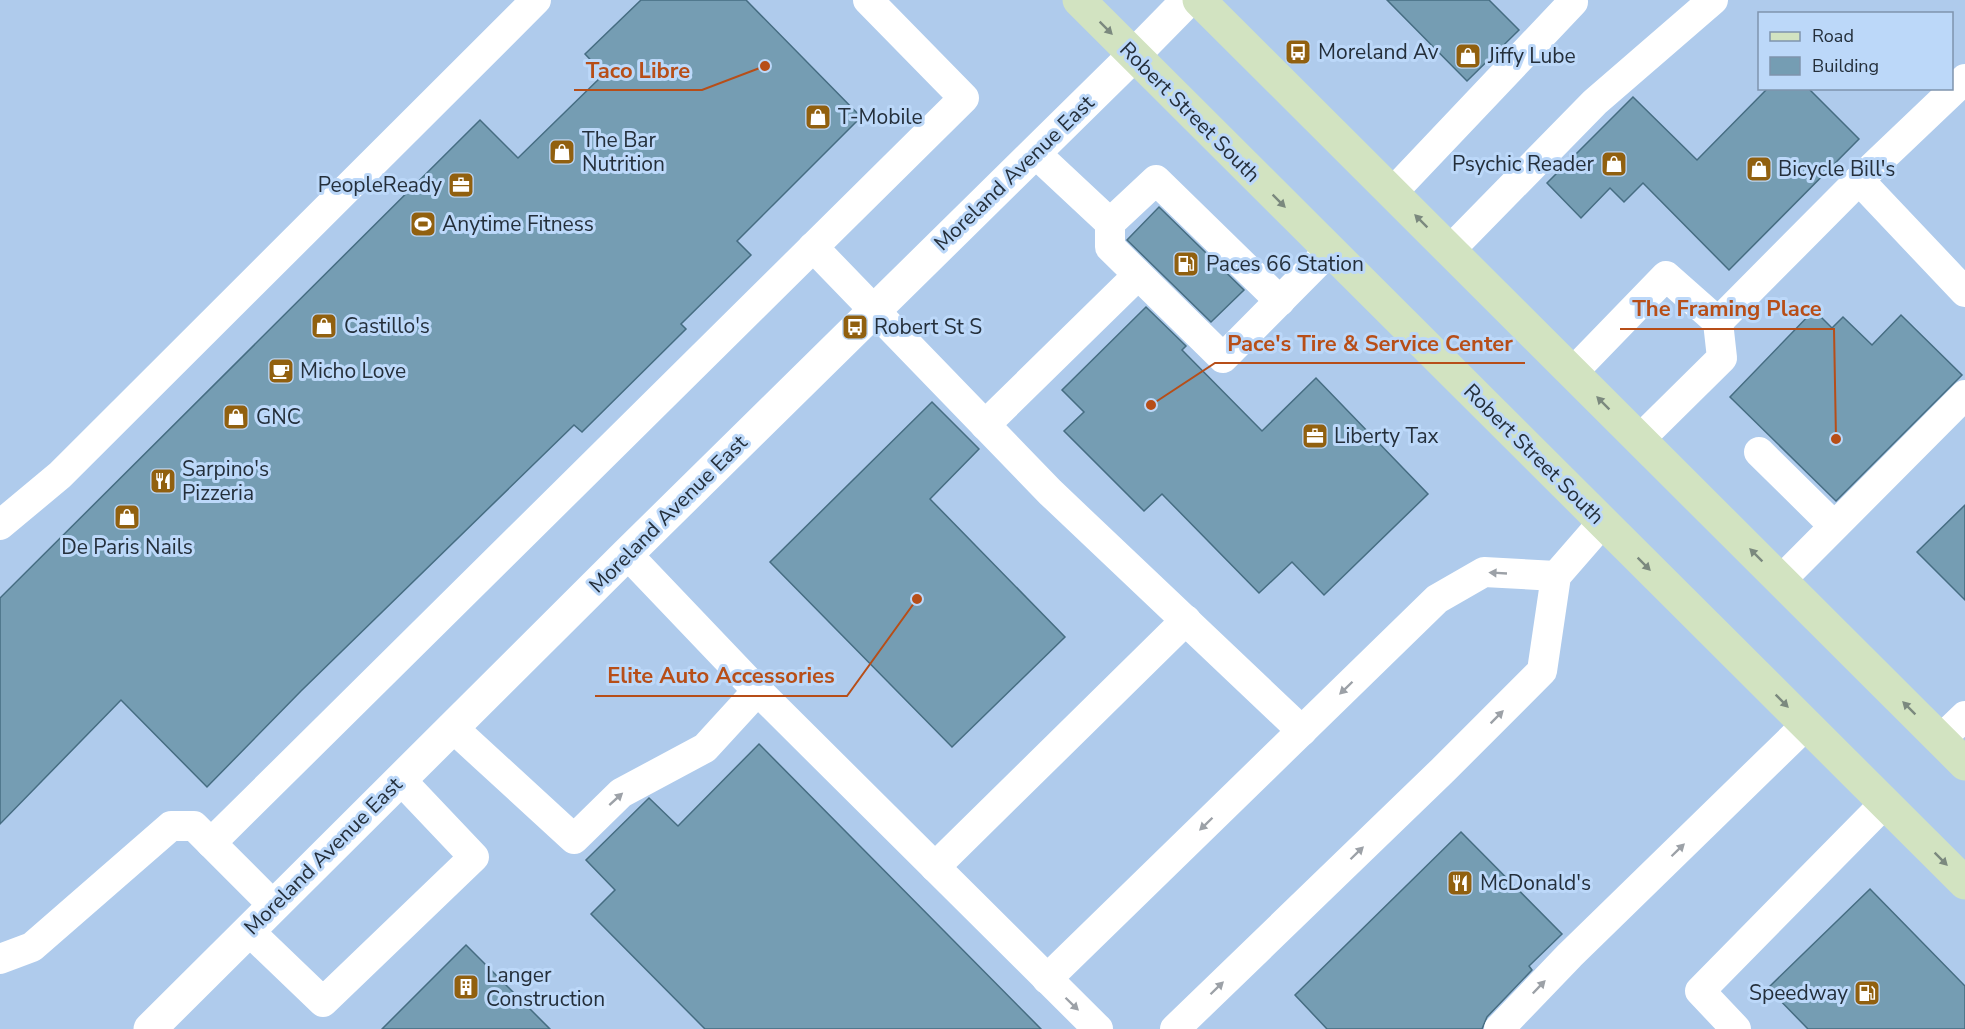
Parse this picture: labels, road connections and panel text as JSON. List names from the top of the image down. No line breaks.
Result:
{"streets":{"main road":["Robert Street South"],"street":["Moreland Avenue East"]},"crossings":[["Robert Street South","Moreland Avenue East"]],"places":{"bus stop":["Moreland Av","Robert St S"],"shop":["Jiffy Lube","T-Mobile","The Bar Nutrition","Psychic Reader","Bicycle Bill's","Castillo's","GNC","De Paris Nails"],"other":["Taco Libre","Pace's Tire & Service Center","The Framing Place","Elite Auto Accessories"],"office":["PeopleReady","Liberty Tax"],"sports":["Anytime Fitness"],"fuel station":["Paces 66 Station","Speedway"],"cafe":["Micho Love"],"restaurant":["Sarpino's Pizzeria","McDonald's"],"building":["Langer Construction"]},"legend":["Road","Building"]}
